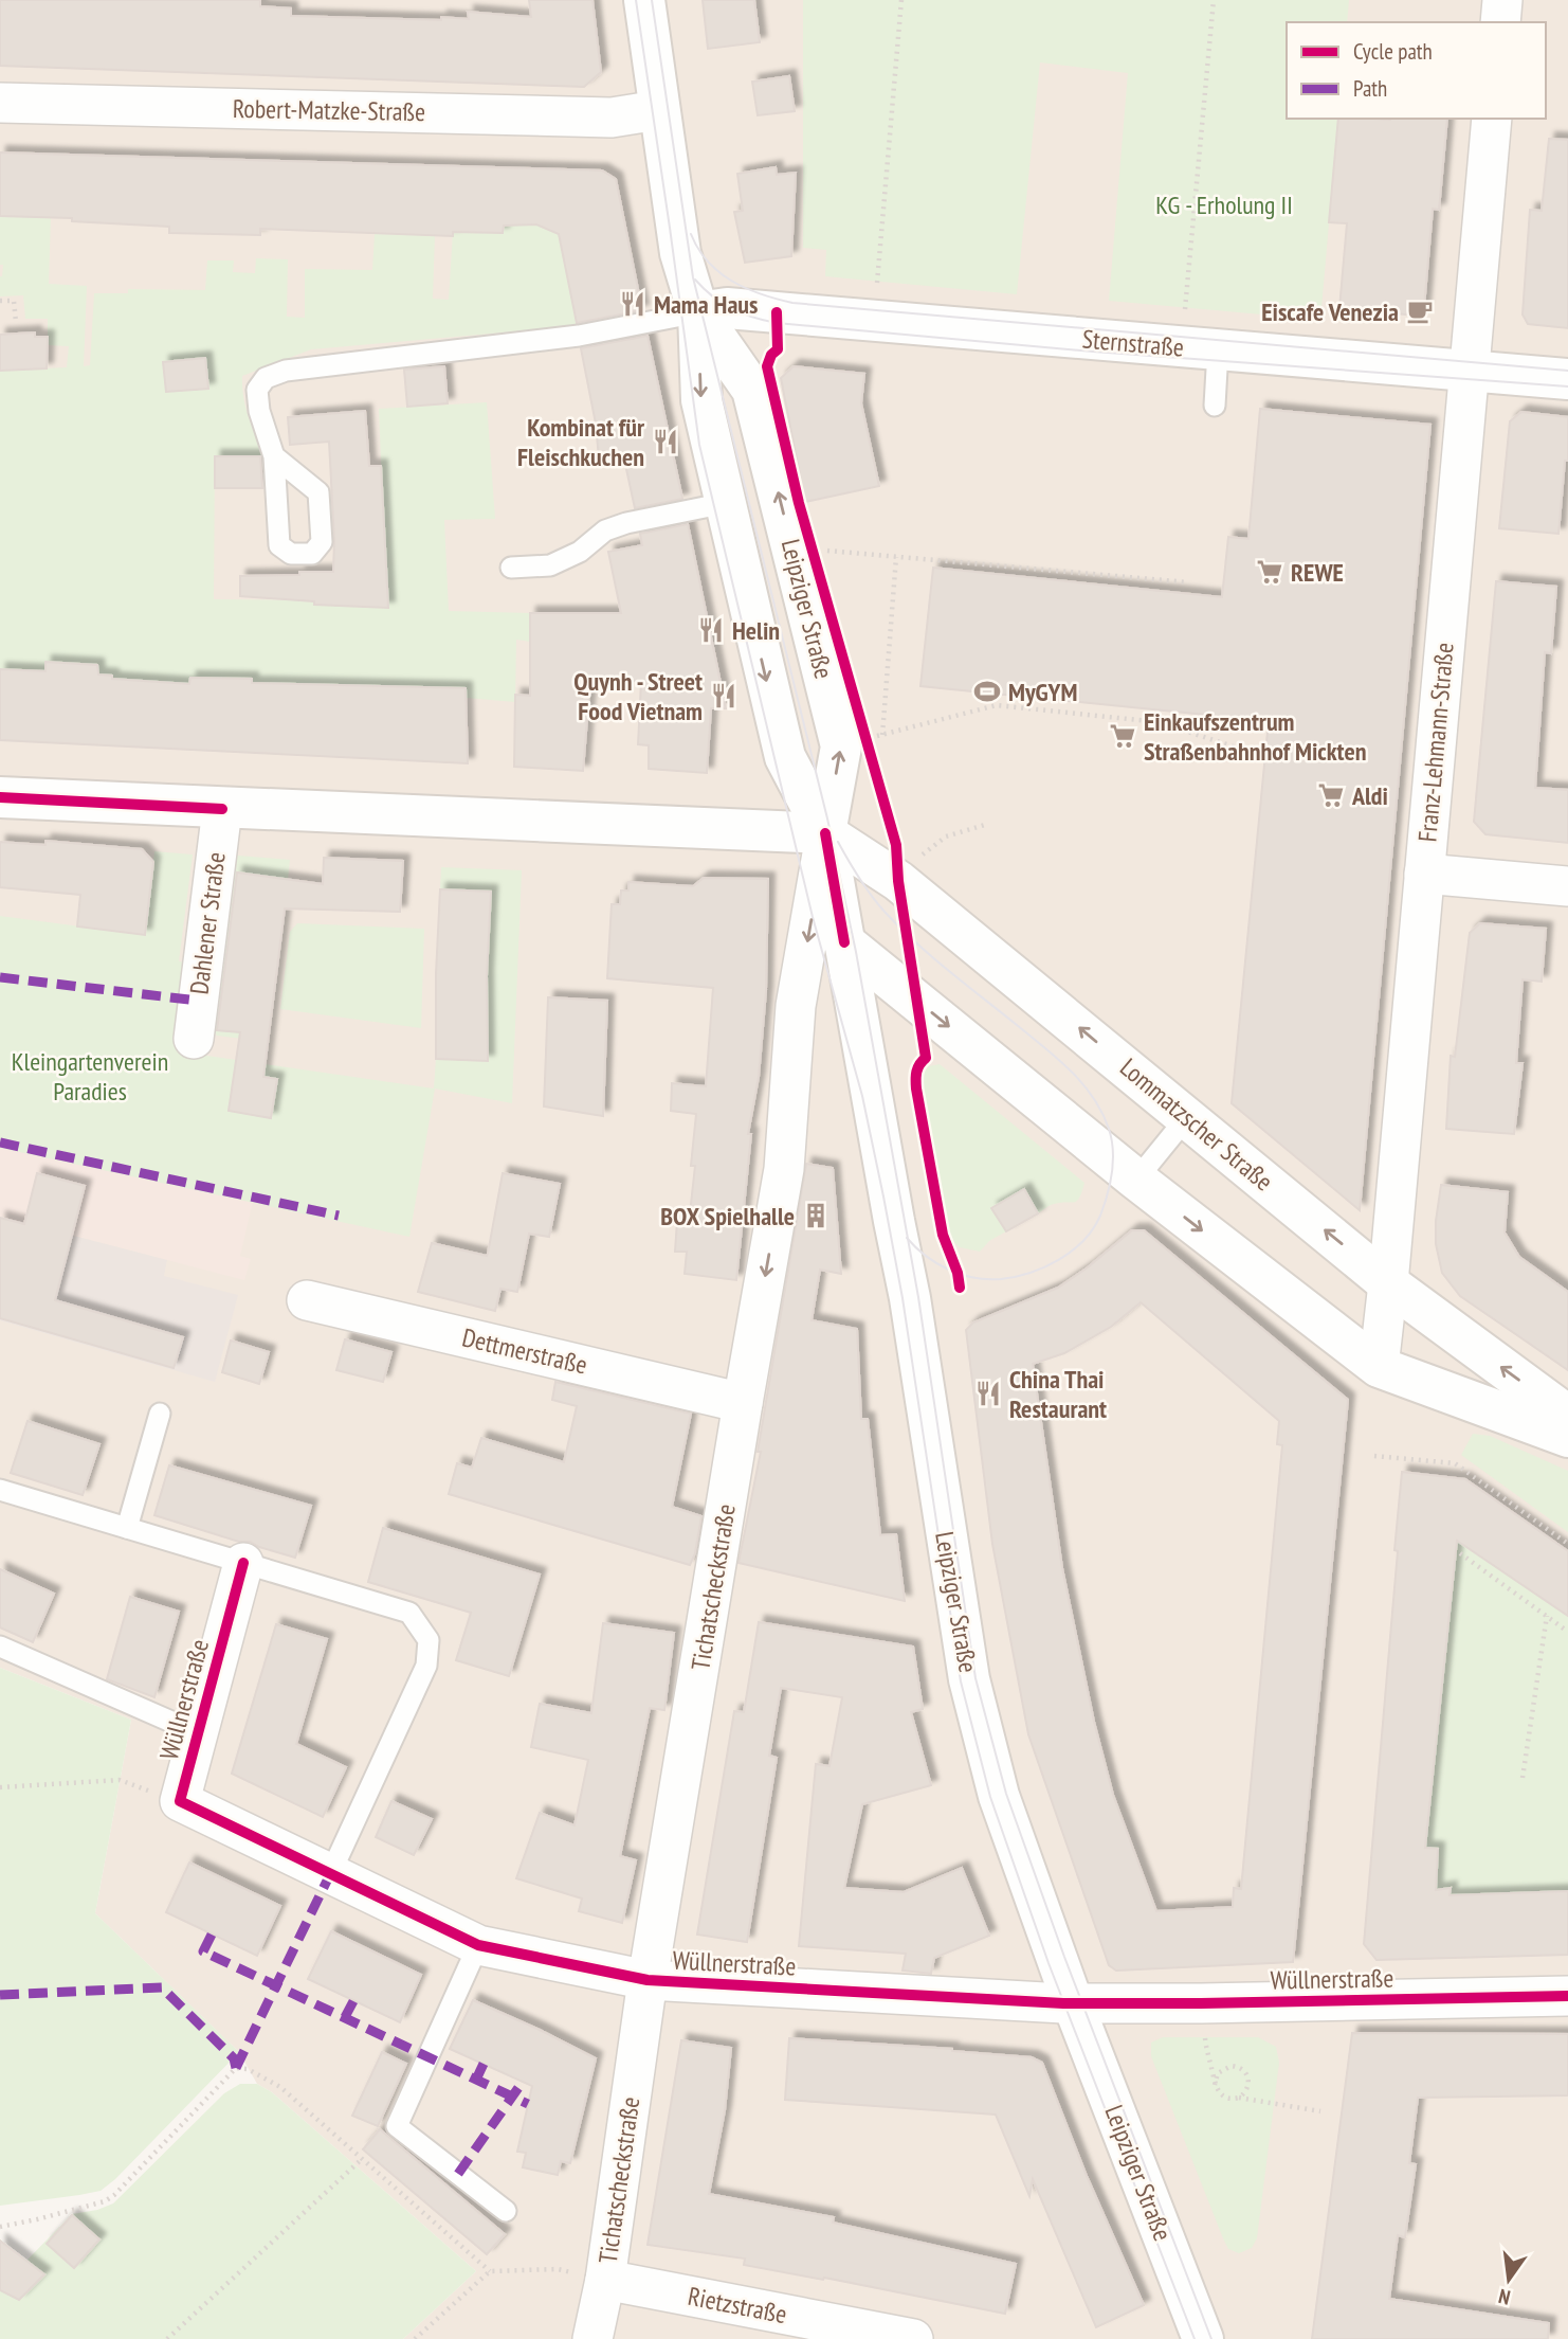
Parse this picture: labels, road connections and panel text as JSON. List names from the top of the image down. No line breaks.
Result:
{"streets":{"main road":["Sternstraße","Leipziger Straße","Lommatzscher Straße"],"street":["Robert-Matzke-Straße","Franz-Lehmann-Straße","Dahlener Straße","Dettmerstraße","Tichatscheckstraße","Wüllnerstraße","Rietzstraße"]},"crossings":[["Robert-Matzke-Straße","Leipziger Straße"],["Sternstraße","Leipziger Straße"],["Sternstraße","Franz-Lehmann-Straße"],["Leipziger Straße","Lommatzscher Straße"],["Leipziger Straße","Tichatscheckstraße"],["Leipziger Straße","Wüllnerstraße"],["Franz-Lehmann-Straße","Lommatzscher Straße"],["Lommatzscher Straße","Tichatscheckstraße"],["Dettmerstraße","Tichatscheckstraße"],["Tichatscheckstraße","Wüllnerstraße"],["Tichatscheckstraße","Rietzstraße"]],"one_way":["Tichatscheckstraße"],"parks":["KG - Erholung II","Kleingartenverein Paradies"],"places":{"restaurant":["Mama Haus","Kombinat für Fleischkuchen","Helin","Quynh - Street Food Vietnam","China Thai Restaurant"],"cafe":["Eiscafe Venezia"],"supermarket":["REWE","Einkaufszentrum Straßenbahnhof Mickten","Aldi"],"sports":["MyGYM"],"building":["BOX Spielhalle"]},"legend":["Cycle path","Path"],"north":"bottom"}
